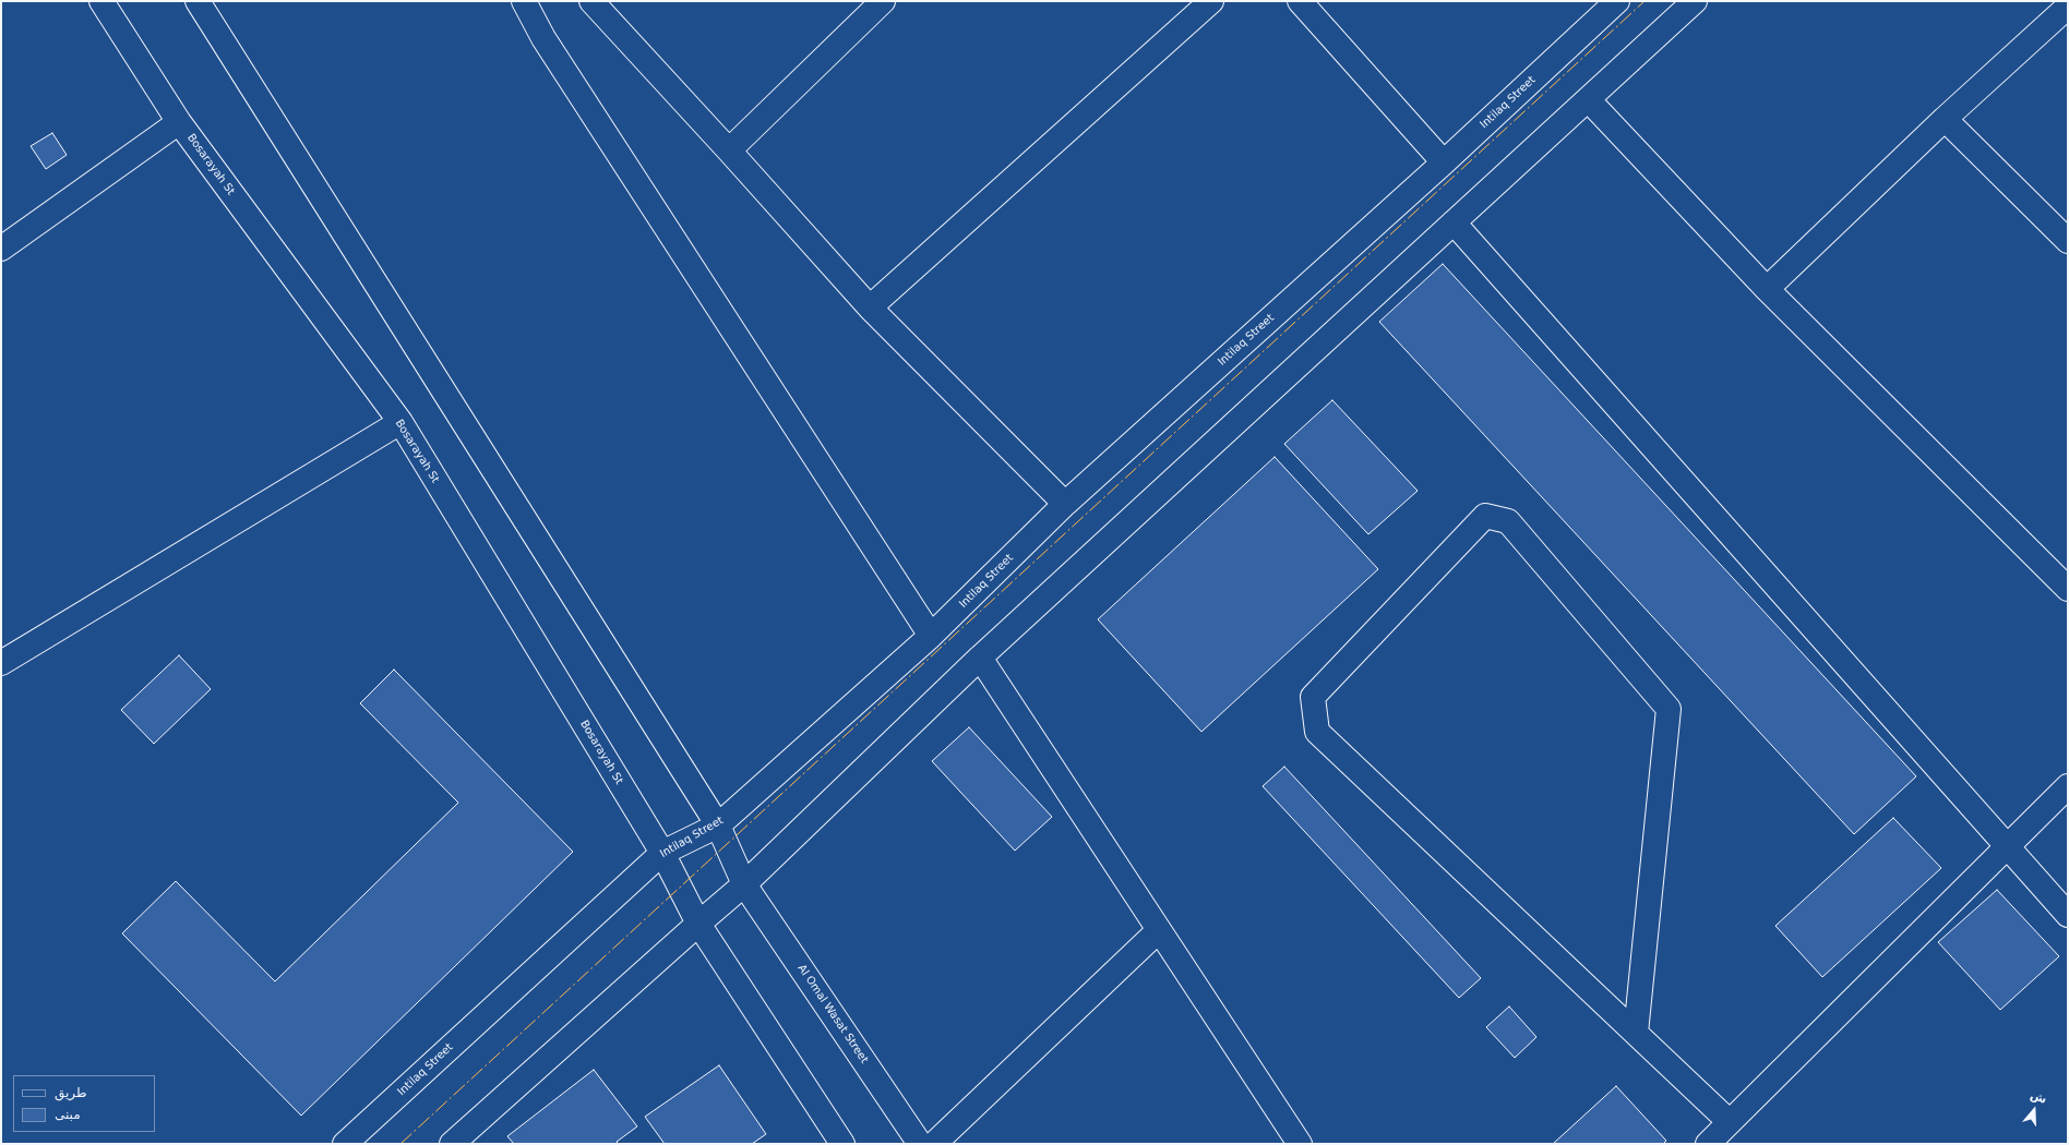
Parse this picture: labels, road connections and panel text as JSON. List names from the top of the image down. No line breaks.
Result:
{"streets":{"street":["Intilaq Street","Bosarayah St","Al Omal Wasat Street"]},"crossings":[["Intilaq Street","Bosarayah St"]],"legend":["طريق","مبنى"],"north":"top"}
